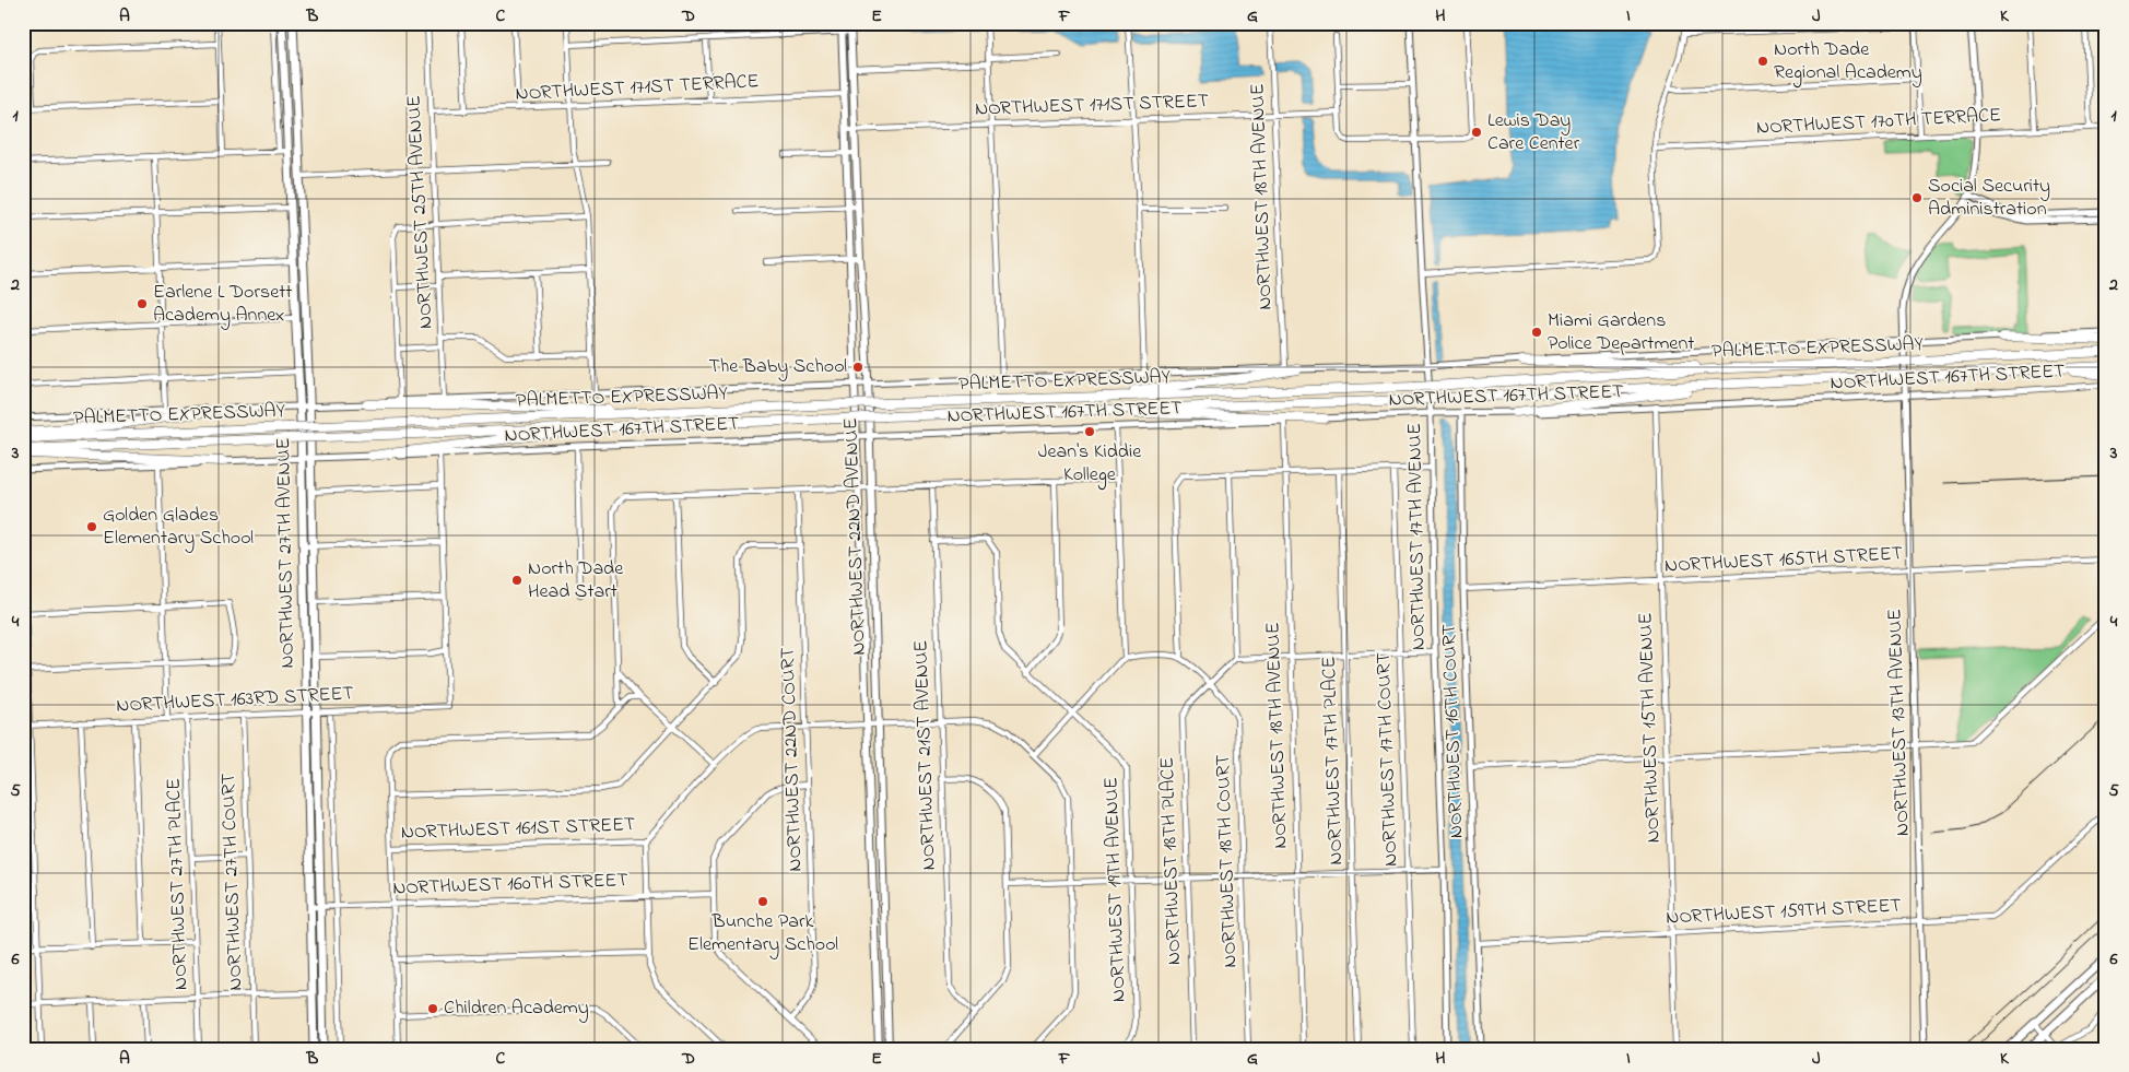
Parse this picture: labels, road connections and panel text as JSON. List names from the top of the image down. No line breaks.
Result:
{"streets":{"highway":["PALMETTO EXPRESSWAY"],"main road":["NORTHWEST 22ND AVENUE","NORTHWEST 27TH AVENUE"],"street":["NORTHWEST 171ST TERRACE","NORTHWEST 171ST STREET","NORTHWEST 170TH TERRACE","NORTHWEST 18TH AVENUE","NORTHWEST 25TH AVENUE","NORTHWEST 167TH STREET","NORTHWEST 17TH AVENUE","NORTHWEST 165TH STREET","NORTHWEST 163RD STREET","NORTHWEST 13TH AVENUE","NORTHWEST 15TH AVENUE","NORTHWEST 16TH COURT","NORTHWEST 21ST AVENUE","NORTHWEST 22ND COURT","NORTHWEST 17TH COURT","NORTHWEST 17TH PLACE","NORTHWEST 161ST STREET","NORTHWEST 18TH PLACE","NORTHWEST 18TH COURT","NORTHWEST 27TH COURT","NORTHWEST 27TH PLACE","NORTHWEST 160TH STREET","NORTHWEST 19TH AVENUE","NORTHWEST 159TH STREET"]},"crossings":[["NORTHWEST 171ST TERRACE","NORTHWEST 25TH AVENUE"],["NORTHWEST 171ST TERRACE","NORTHWEST 22ND AVENUE"],["NORTHWEST 171ST STREET","NORTHWEST 18TH AVENUE"],["NORTHWEST 171ST STREET","NORTHWEST 22ND AVENUE"],["NORTHWEST 18TH AVENUE","NORTHWEST 167TH STREET"],["NORTHWEST 25TH AVENUE","NORTHWEST 167TH STREET"],["NORTHWEST 167TH STREET","NORTHWEST 22ND AVENUE"],["NORTHWEST 167TH STREET","NORTHWEST 17TH AVENUE"],["NORTHWEST 167TH STREET","NORTHWEST 27TH AVENUE"],["NORTHWEST 167TH STREET","NORTHWEST 13TH AVENUE"],["NORTHWEST 167TH STREET","NORTHWEST 15TH AVENUE"],["NORTHWEST 167TH STREET","NORTHWEST 16TH COURT"],["NORTHWEST 27TH AVENUE","NORTHWEST 163RD STREET"],["NORTHWEST 27TH AVENUE","NORTHWEST 160TH STREET"],["NORTHWEST 165TH STREET","NORTHWEST 13TH AVENUE"],["NORTHWEST 165TH STREET","NORTHWEST 15TH AVENUE"],["NORTHWEST 165TH STREET","NORTHWEST 16TH COURT"],["NORTHWEST 163RD STREET","NORTHWEST 27TH COURT"],["NORTHWEST 163RD STREET","NORTHWEST 27TH PLACE"],["NORTHWEST 13TH AVENUE","NORTHWEST 159TH STREET"],["NORTHWEST 15TH AVENUE","NORTHWEST 159TH STREET"],["NORTHWEST 16TH COURT","NORTHWEST 159TH STREET"],["NORTHWEST 21ST AVENUE","NORTHWEST 19TH AVENUE"],["NORTHWEST 18TH PLACE","NORTHWEST 18TH COURT"]],"places":["North Dade Regional Academy","Lewis Day Care Center","Social Security Administration","Earlene L Dorsett Academy Annex","Miami Gardens Police Department","The Baby School","Jean's Kiddie Kollege","Golden Glades Elementary School","North Dade Head Start","Bunche Park Elementary School","Children Academy"],"grid":{"columns":["A","B","C","D","E","F","G","H","I","J","K"],"rows":["1","2","3","4","5","6"]}}
